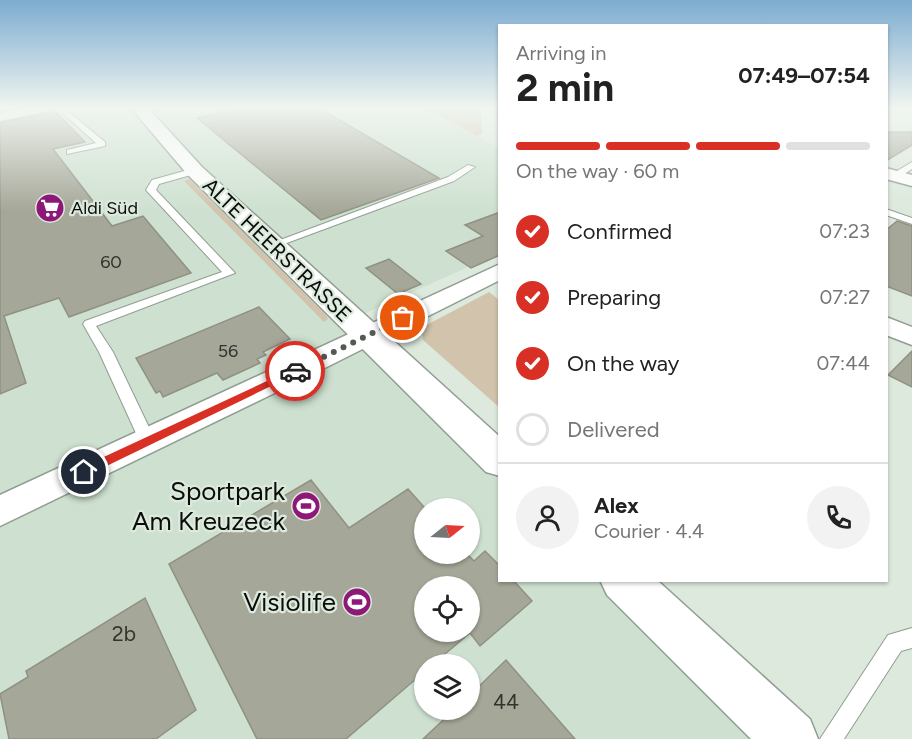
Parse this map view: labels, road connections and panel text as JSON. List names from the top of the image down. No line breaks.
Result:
{"streets":{"street":["ALTE HEERSTRASSE"]},"places":{"supermarket":["Aldi Süd"],"sports":["Sportpark Am Kreuzeck","Visiolife"]},"house_numbers":["60","56","2b","44"],"north":"right","page":{"heading":["2 min","Arriving in","07:49–07:54"],"panel":["Alex","Courier · 4.4"],"bar":"On the way · 60 m","list":[["Confirmed","07:23"],["Preparing","07:27"],["On the way","07:44"],"Delivered"]}}
